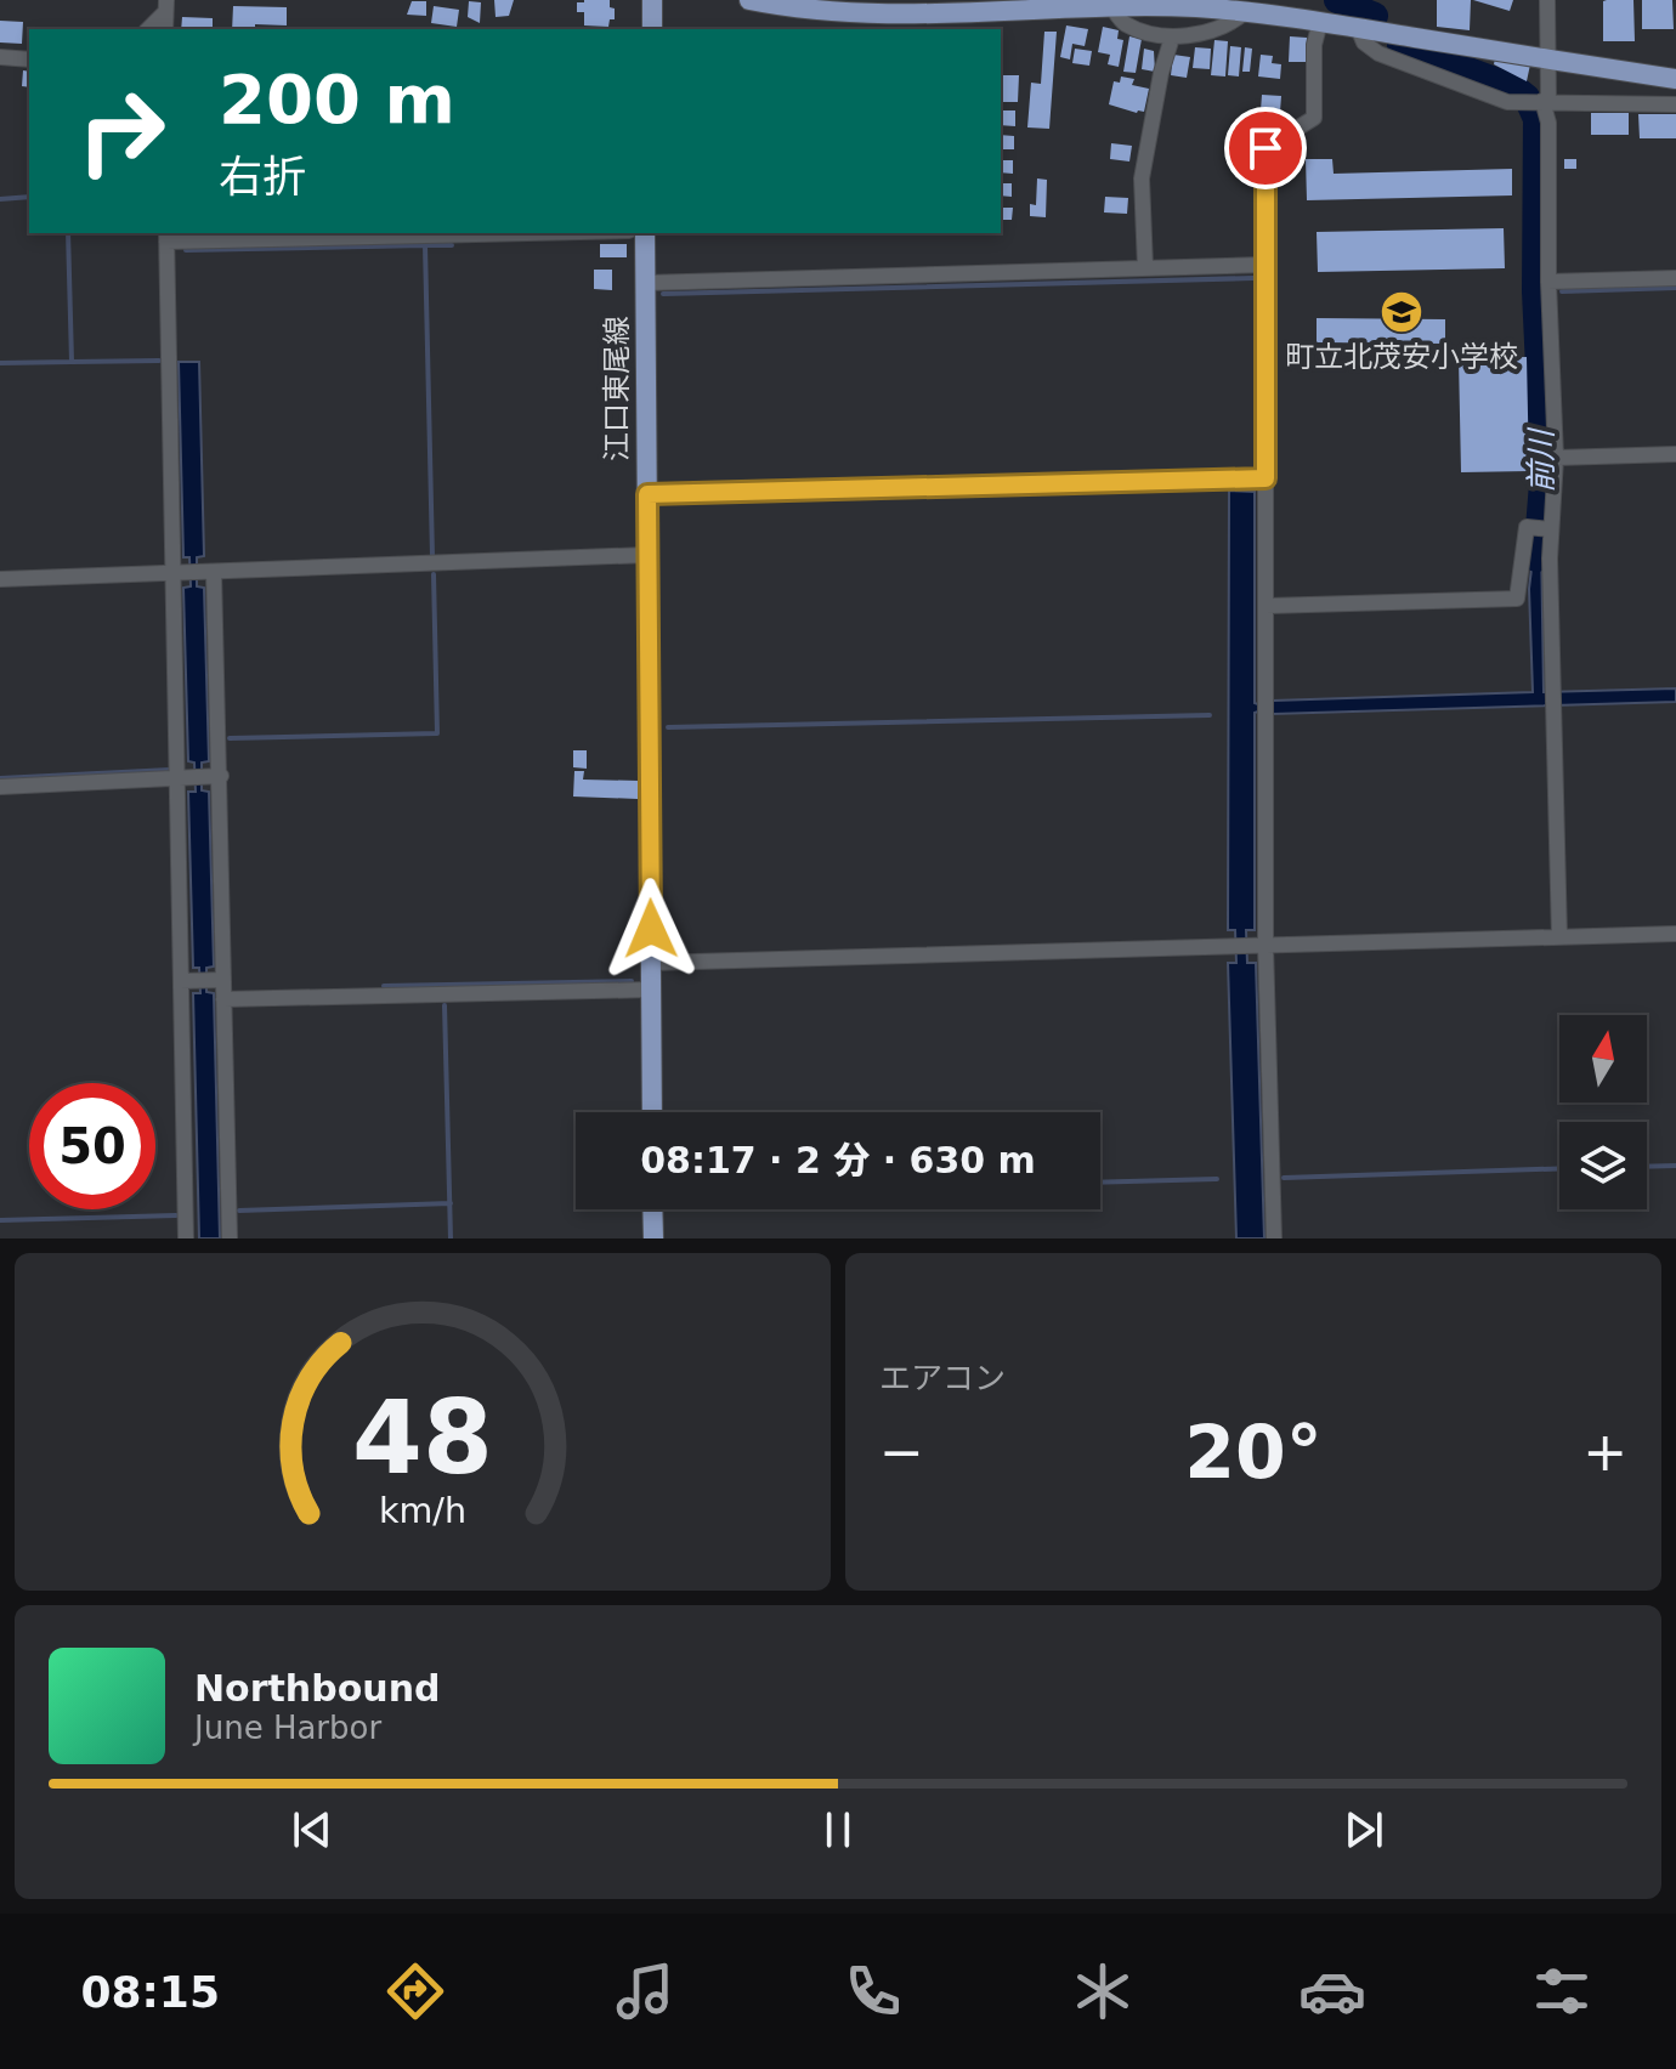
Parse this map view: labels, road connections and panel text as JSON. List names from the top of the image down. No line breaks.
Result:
{"streets":{"main road":["江口東尾線"]},"water":["前川"],"places":{"school or university":["町立北茂安小学校"]},"north":"top","page":{"turn":["200 m","右折"],"limit":"50","trip":"08:17 · 2 分 · 630 m","tile":"エアコン","heat":["−","20°","+"],"song":["Northbound","June Harbor"],"tabs":"08:15","gauge":["48","km/h"]}}
